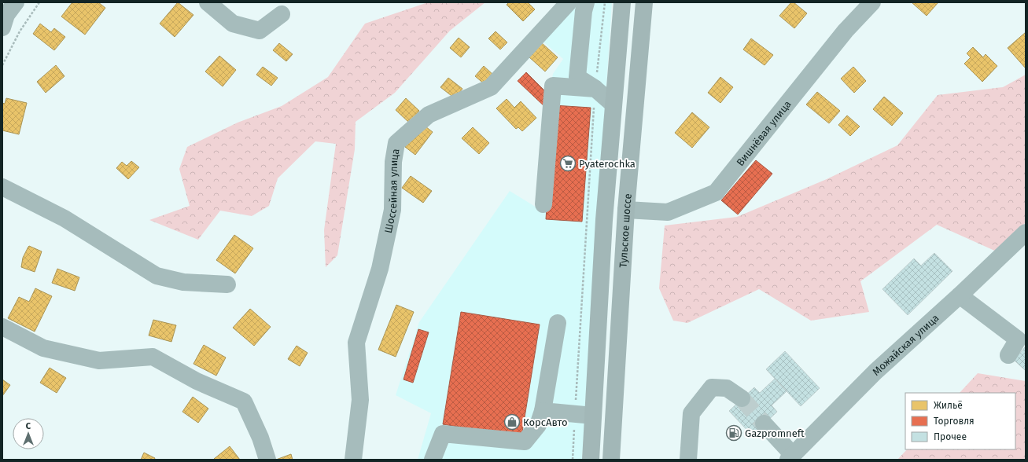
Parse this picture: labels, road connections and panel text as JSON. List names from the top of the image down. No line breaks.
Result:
{"streets":{"main road":["Тульское шоссе"],"street":["Вишнёвая улица","Шоссейная улица","Можайская улица"]},"crossings":[["Вишнёвая улица","Тульское шоссе"]],"places":{"supermarket":["Pyaterochka"],"shop":["КорсАвто"],"fuel station":["Gazpromneft"]},"legend":["Жильё","Торговля","Прочее"],"north":"top"}
